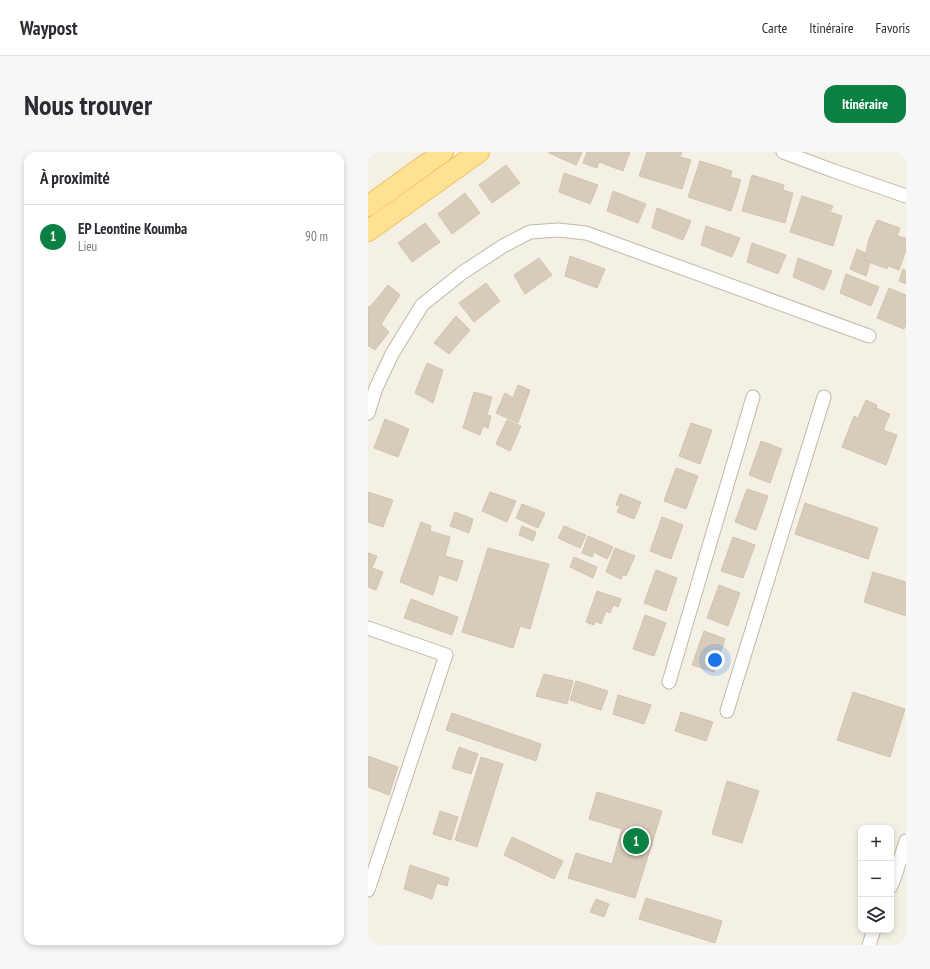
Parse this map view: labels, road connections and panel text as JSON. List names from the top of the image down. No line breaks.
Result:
{"page":{"header":"Waypost","nav":["Carte","Itinéraire","Favoris"],"buttons":"Itinéraire","title":"Nous trouver","heading":"À proximité","list":[{"mark":"1","name":"EP Leontine Koumba","note":"Lieu","value":"90 m"}],"map_buttons":["+","−"],"pins":"1"}}
